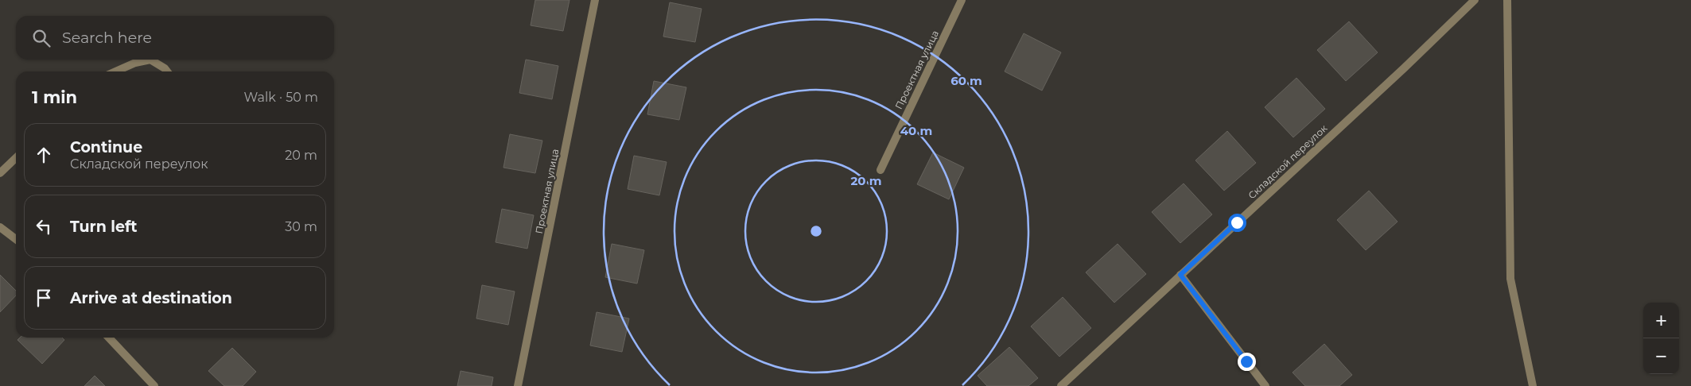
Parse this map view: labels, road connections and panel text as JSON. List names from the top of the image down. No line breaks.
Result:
{"streets":{"street":["Проектная улица","Складской переулок"]},"page":{"search":"Search here","heading":["1 min","Walk · 50 m"],"list":[["Continue","Складской переулок","20 m"],["Turn left","30 m"],"Arrive at destination"],"map_buttons":["+","−"]},"rings":["60 m","40 m","20 m"]}
